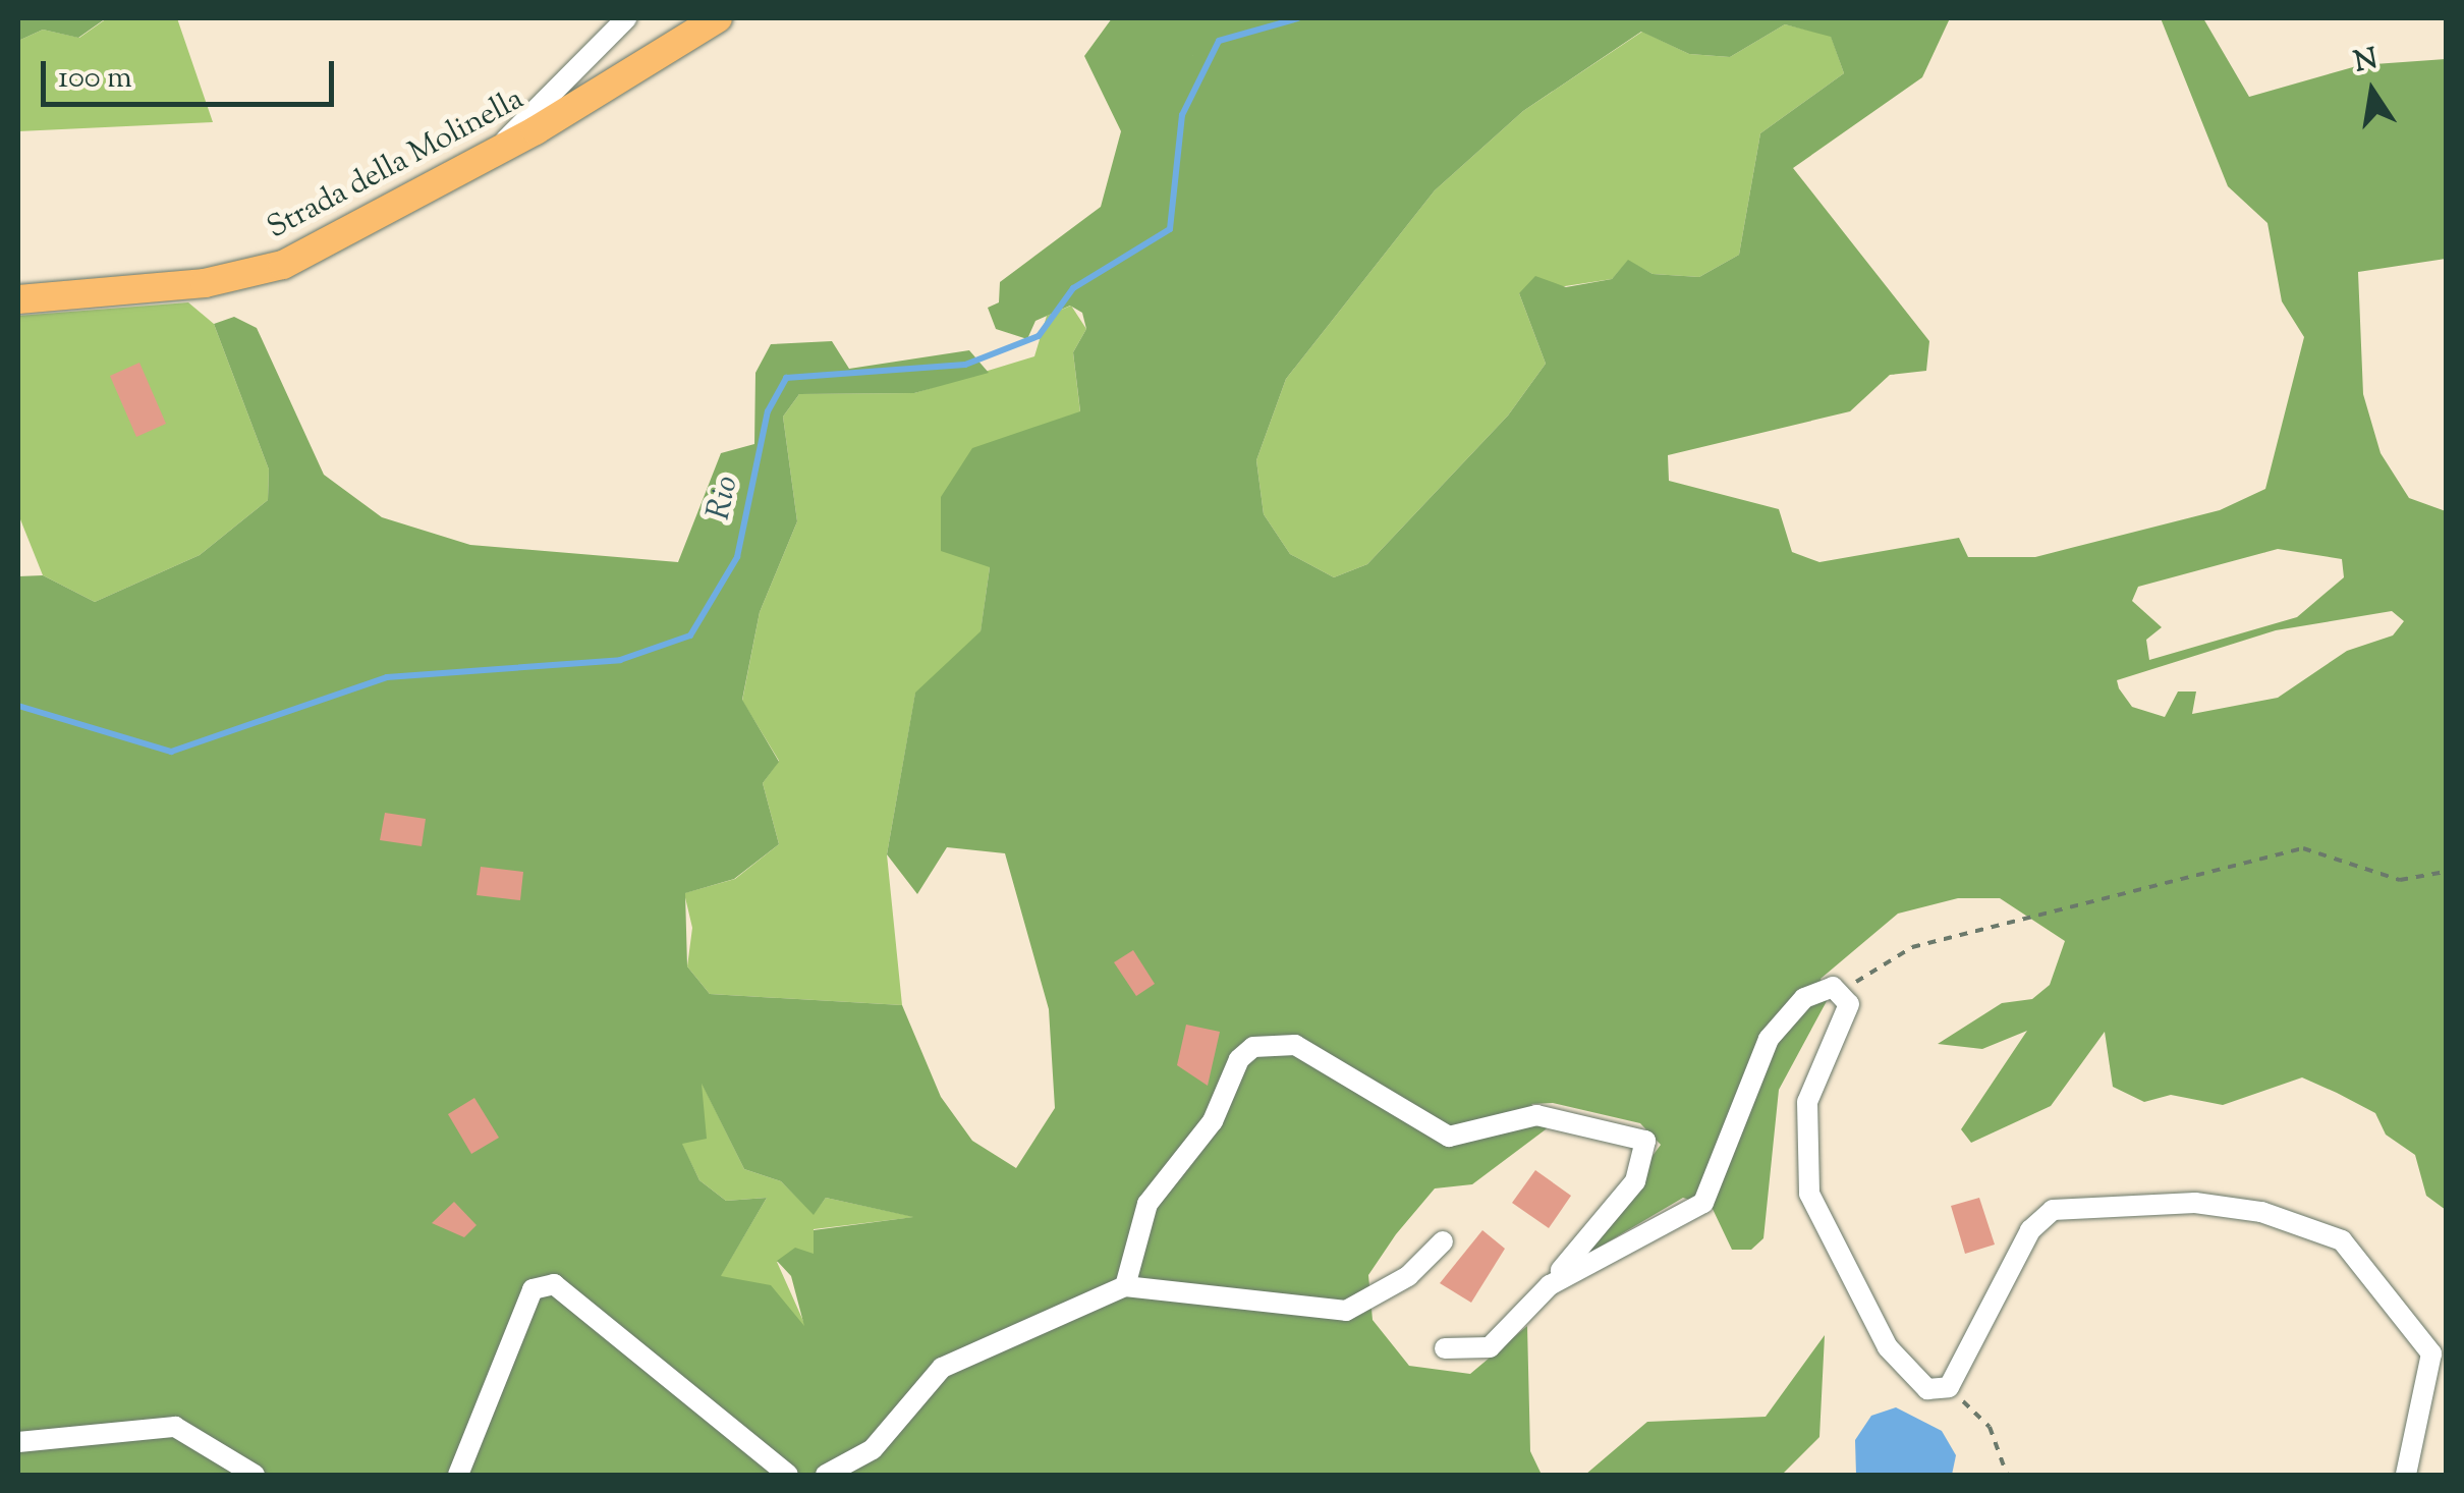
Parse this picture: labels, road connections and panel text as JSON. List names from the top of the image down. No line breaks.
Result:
{"streets":{"main road":["Strada della Molinella"]},"water":["Rio"],"scale_bar":"100 m","north":"top"}
